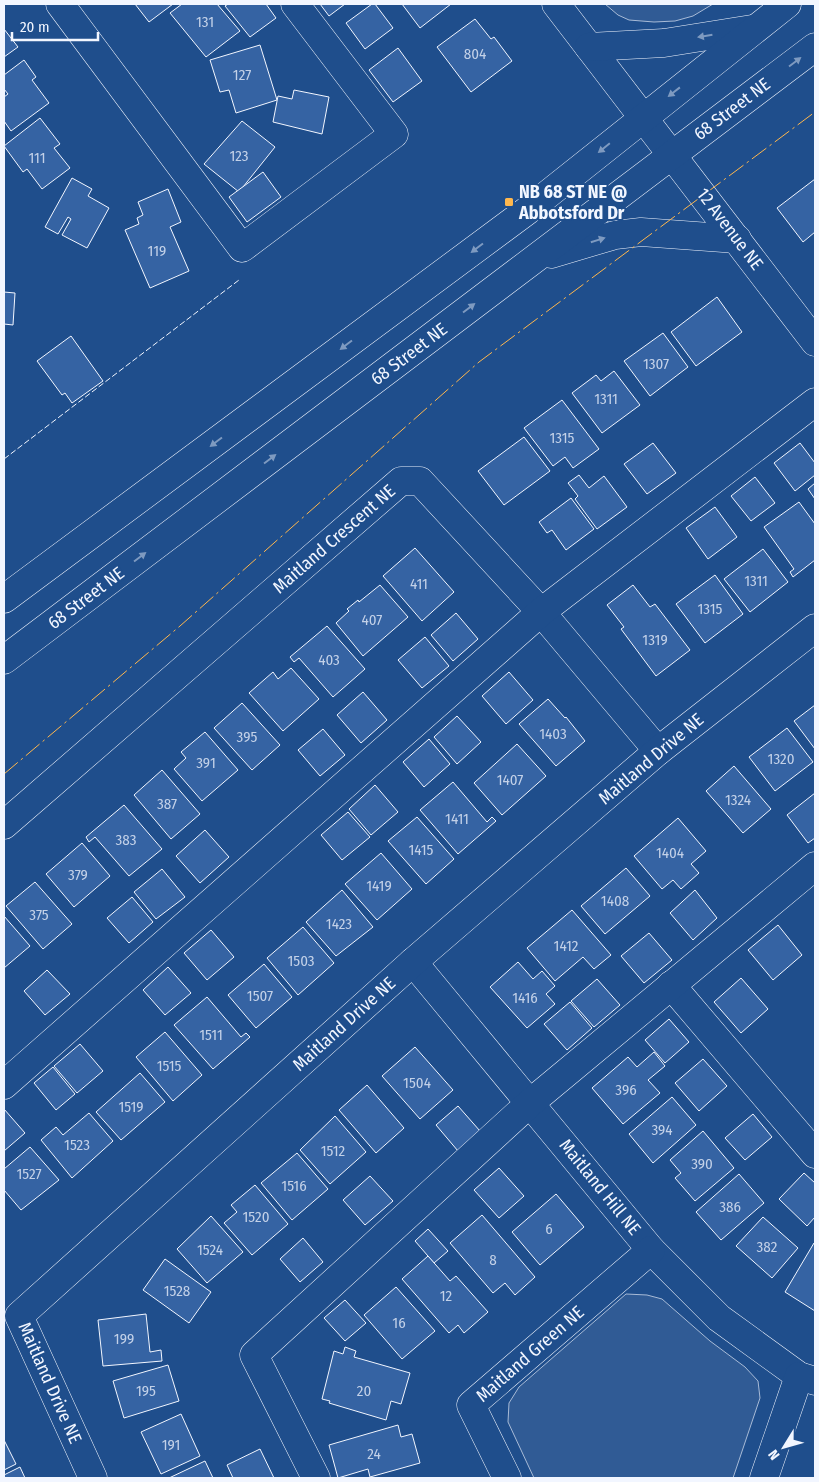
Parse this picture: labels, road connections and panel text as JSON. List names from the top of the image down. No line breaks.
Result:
{"streets":{"street":["68 Street NE","12 Avenue NE","Maitland Crescent NE","Maitland Drive NE","Maitland Hill NE","Maitland Green NE"]},"crossings":[["68 Street NE","12 Avenue NE"],["Maitland Crescent NE","Maitland Drive NE"],["Maitland Drive NE","Maitland Hill NE"],["Maitland Hill NE","Maitland Green NE"]],"places":{"transit":["NB 68 ST NE @ Abbotsford Dr"]},"house_numbers":["131","804","127","123","111","119","1307","1311","1315","1311","411","1315","407","1319","403","1403","395","1320","391","1407","1324","387","1411","383","1415","1404","379","1419","1408","375","1423","1412","1503","1507","1416","1511","1515","1504","396","1519","394","1523","1512","390","1527","1516","386","1520","6","382","1524","8","1528","12","16","199","195","20","191","24"],"scale_bar":"20 m","north":"bottom left"}
